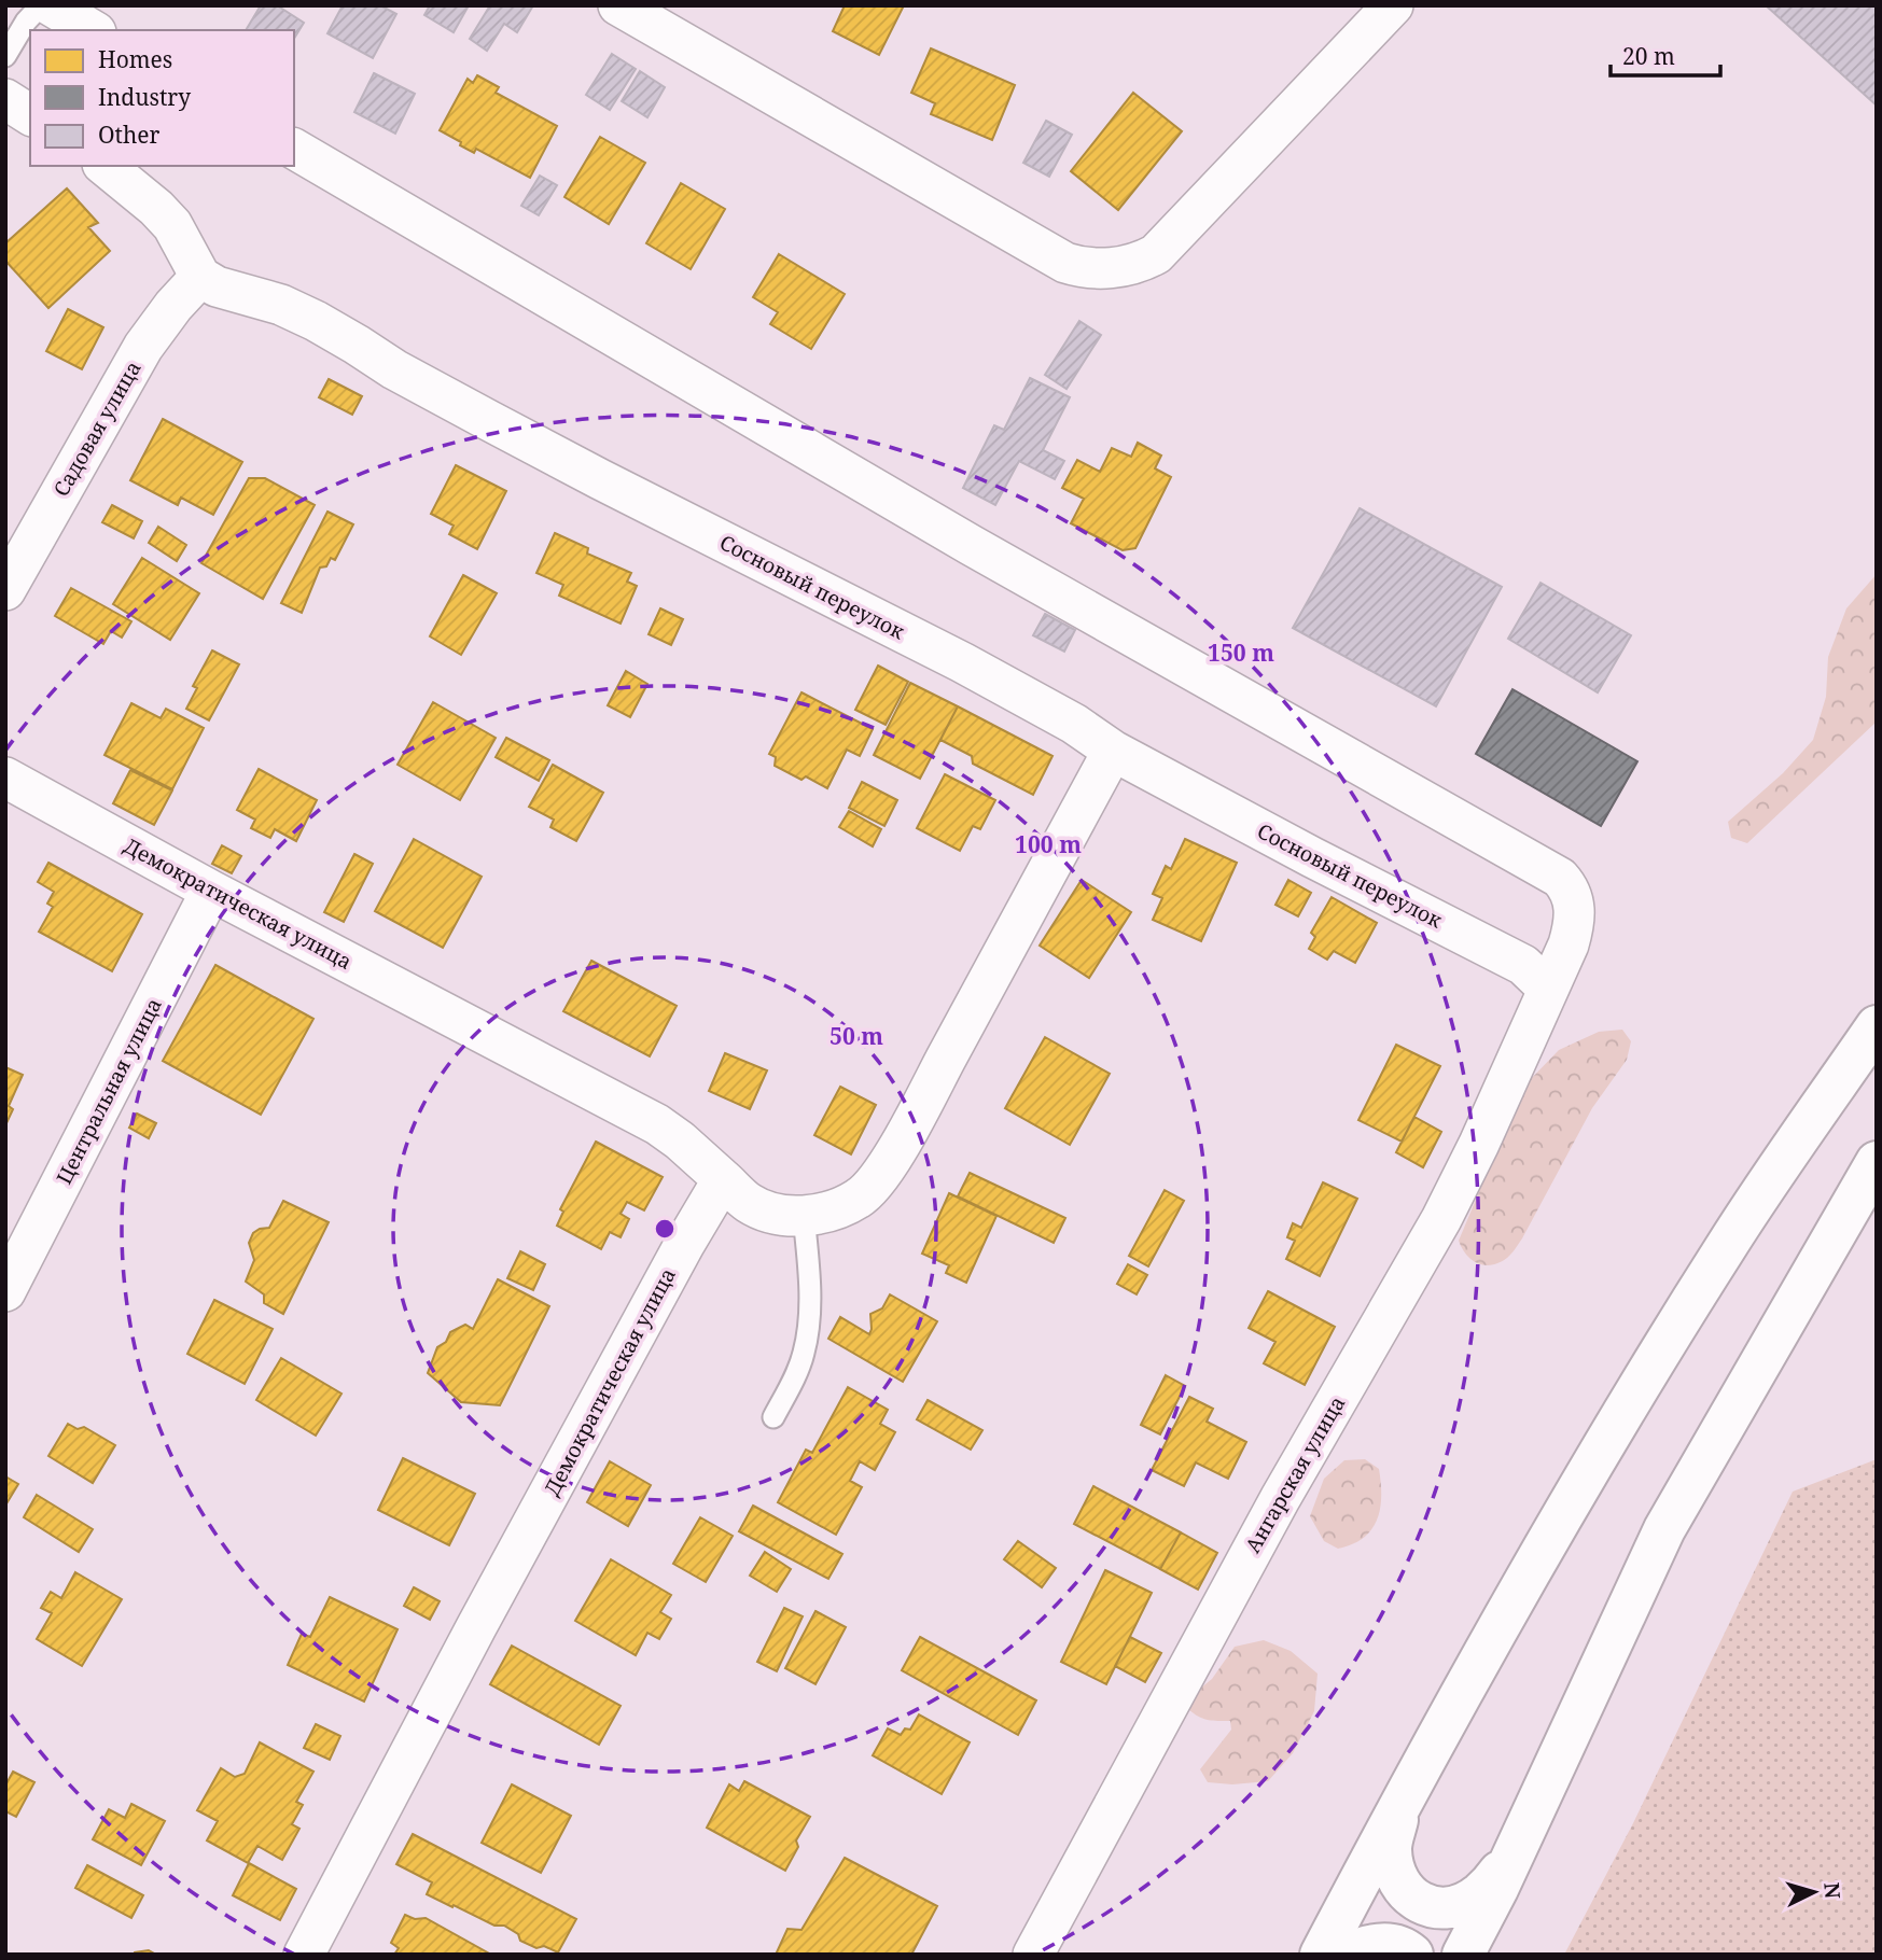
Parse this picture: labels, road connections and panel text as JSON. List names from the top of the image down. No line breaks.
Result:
{"streets":{"street":["Садовая улица","Сосновый переулок","Демократическая улица","Центральная улица","Ангарская улица"]},"crossings":[["Садовая улица","Сосновый переулок"],["Сосновый переулок","Ангарская улица"],["Демократическая улица","Центральная улица"]],"legend":["Homes","Industry","Other"],"scale_bar":"20 m","north":"right","rings":["150 m","100 m","50 m"]}
